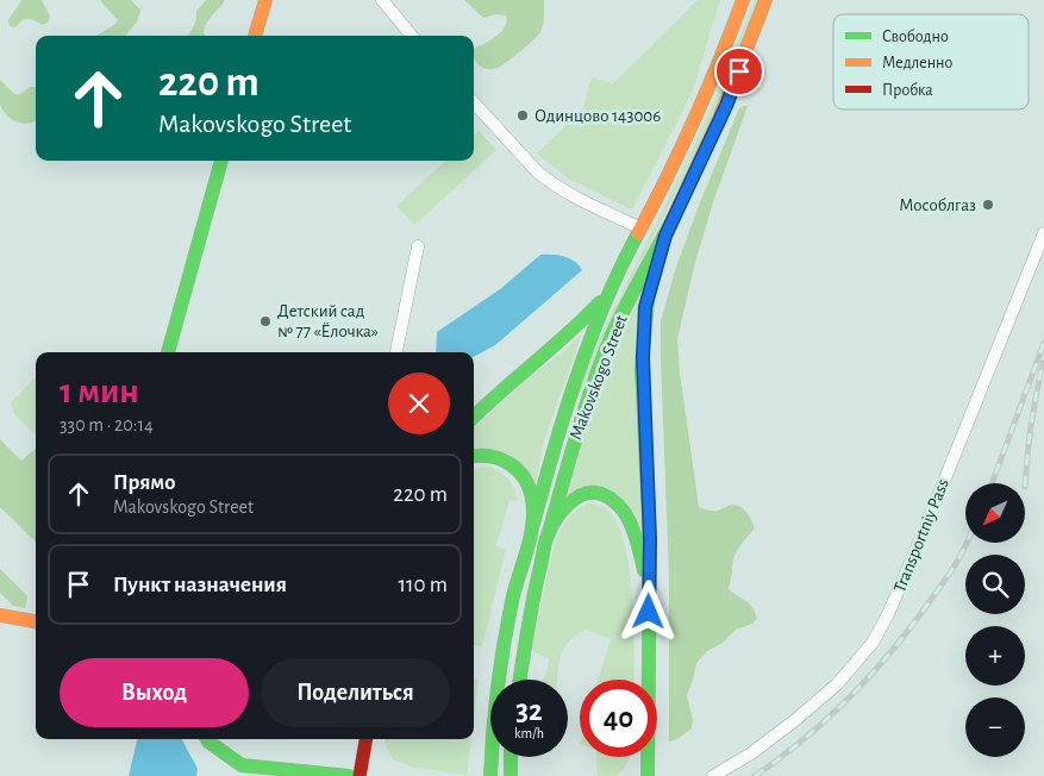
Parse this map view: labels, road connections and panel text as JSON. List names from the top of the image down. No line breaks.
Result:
{"streets":{"main road":["Makovskogo Street"],"street":["Transportniy Pass"]},"places":["Одинцово 143006","Мособлгаз","Детский сад № 77 «Ёлочка»"],"legend":["Свободно","Медленно","Пробка"],"north":"bottom left","page":{"turn":["220 m","Makovskogo Street"],"heading":["1 мин","330 m · 20:14"],"list":[{"name":"Прямо","note":"Makovskogo Street","value":"220 m"},{"name":"Пункт назначения","value":"110 m"}],"map_buttons":["+","−"],"buttons":["Выход","Поделиться"],"speed":"32 km/h","limit":"40"}}
